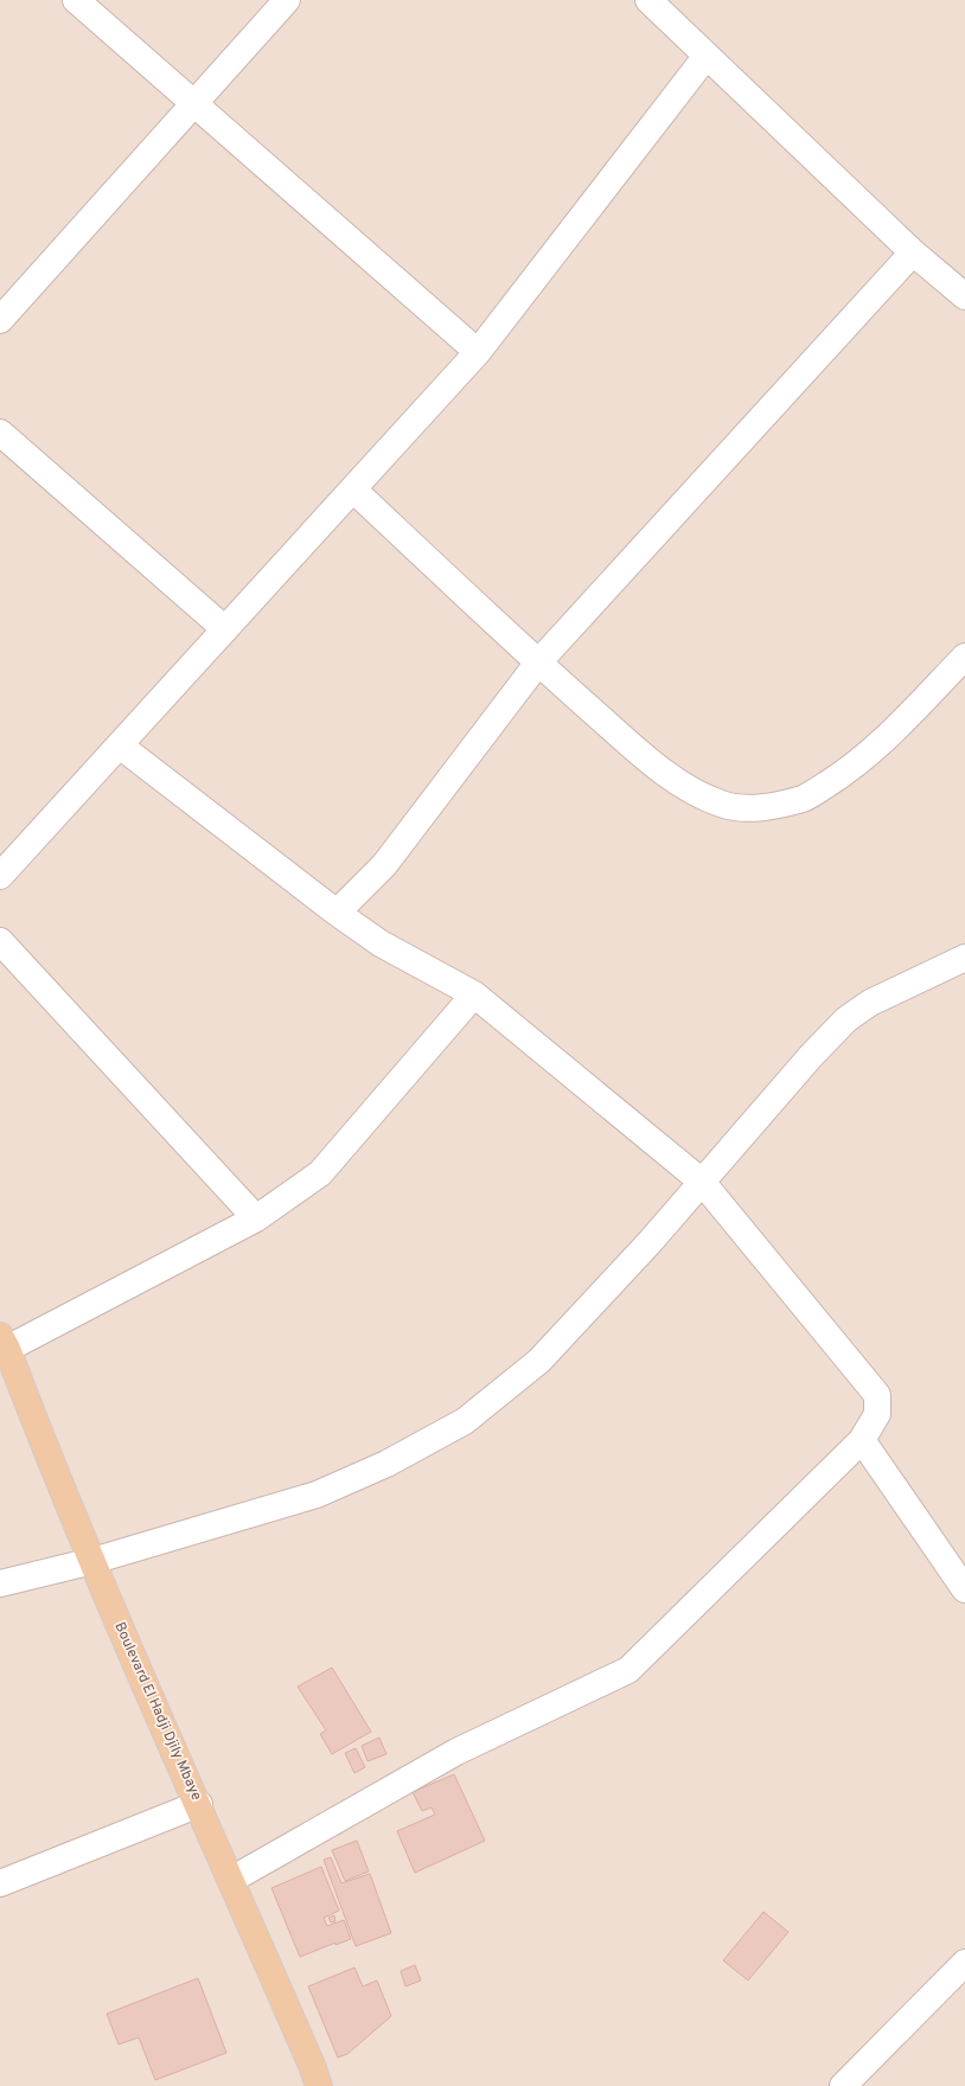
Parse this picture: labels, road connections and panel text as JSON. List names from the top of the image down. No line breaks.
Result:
{"streets":{"main road":["Boulevard El Hadji Djily Mbaye"]}}
